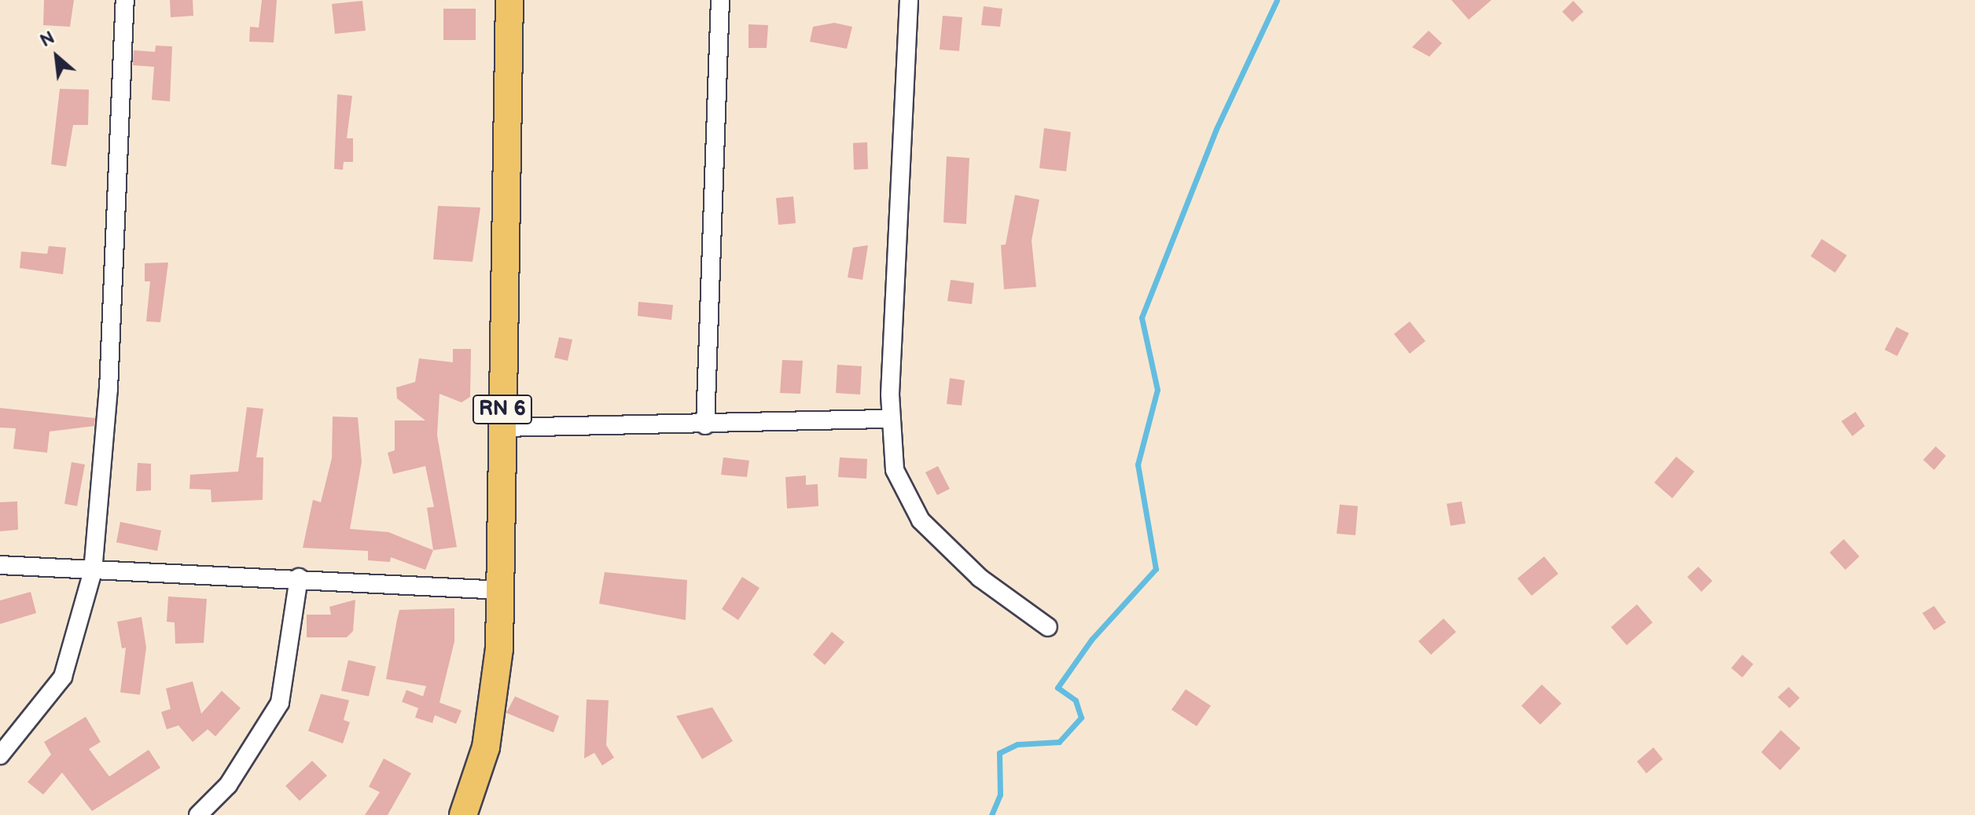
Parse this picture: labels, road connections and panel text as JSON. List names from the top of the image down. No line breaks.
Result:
{"streets":{"main road":["RN 6"]},"north":"top left"}
